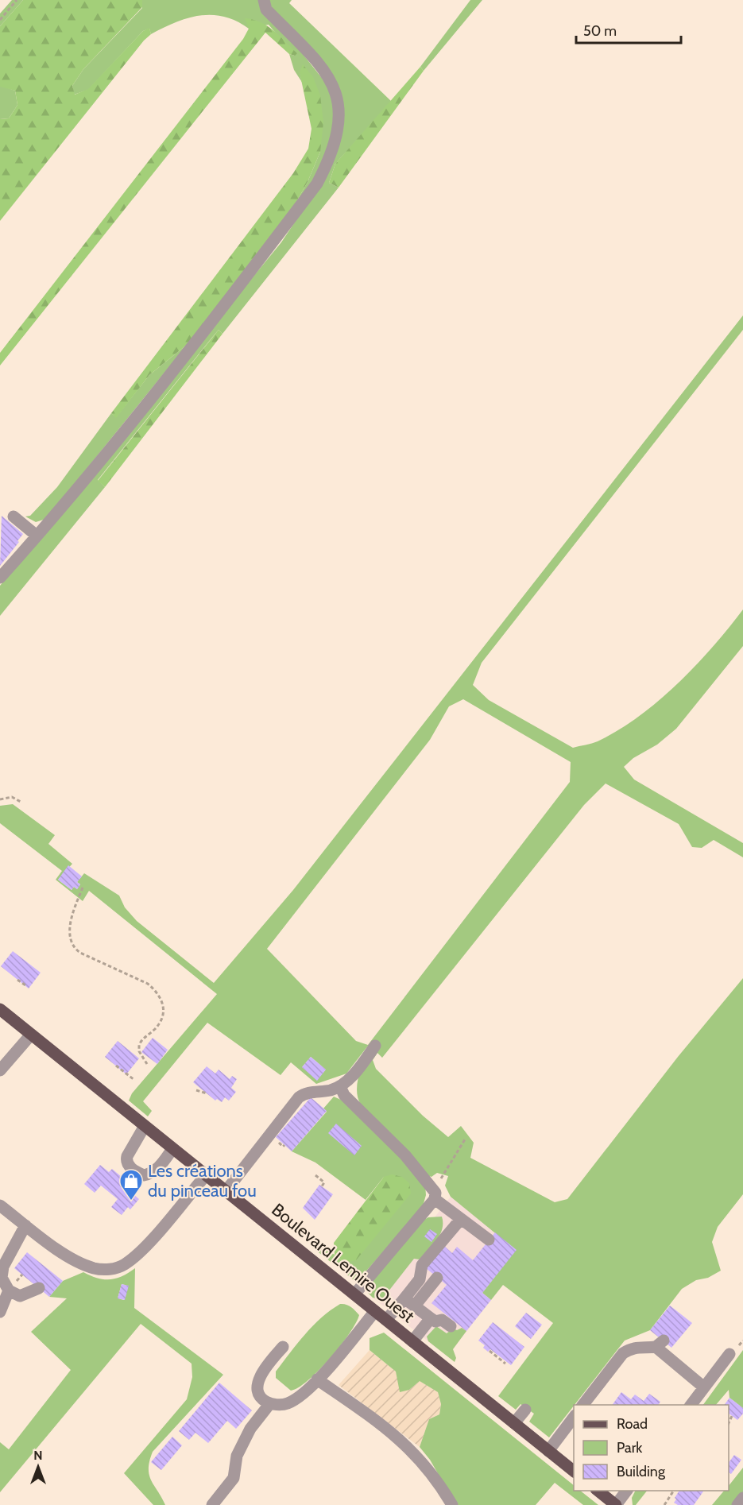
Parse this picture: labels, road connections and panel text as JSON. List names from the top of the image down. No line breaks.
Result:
{"streets":{"main road":["Boulevard Lemire Ouest"]},"places":{"shop":["Les créations du pinceau fou"]},"legend":["Road","Park","Building"],"scale_bar":"50 m","north":"top"}
